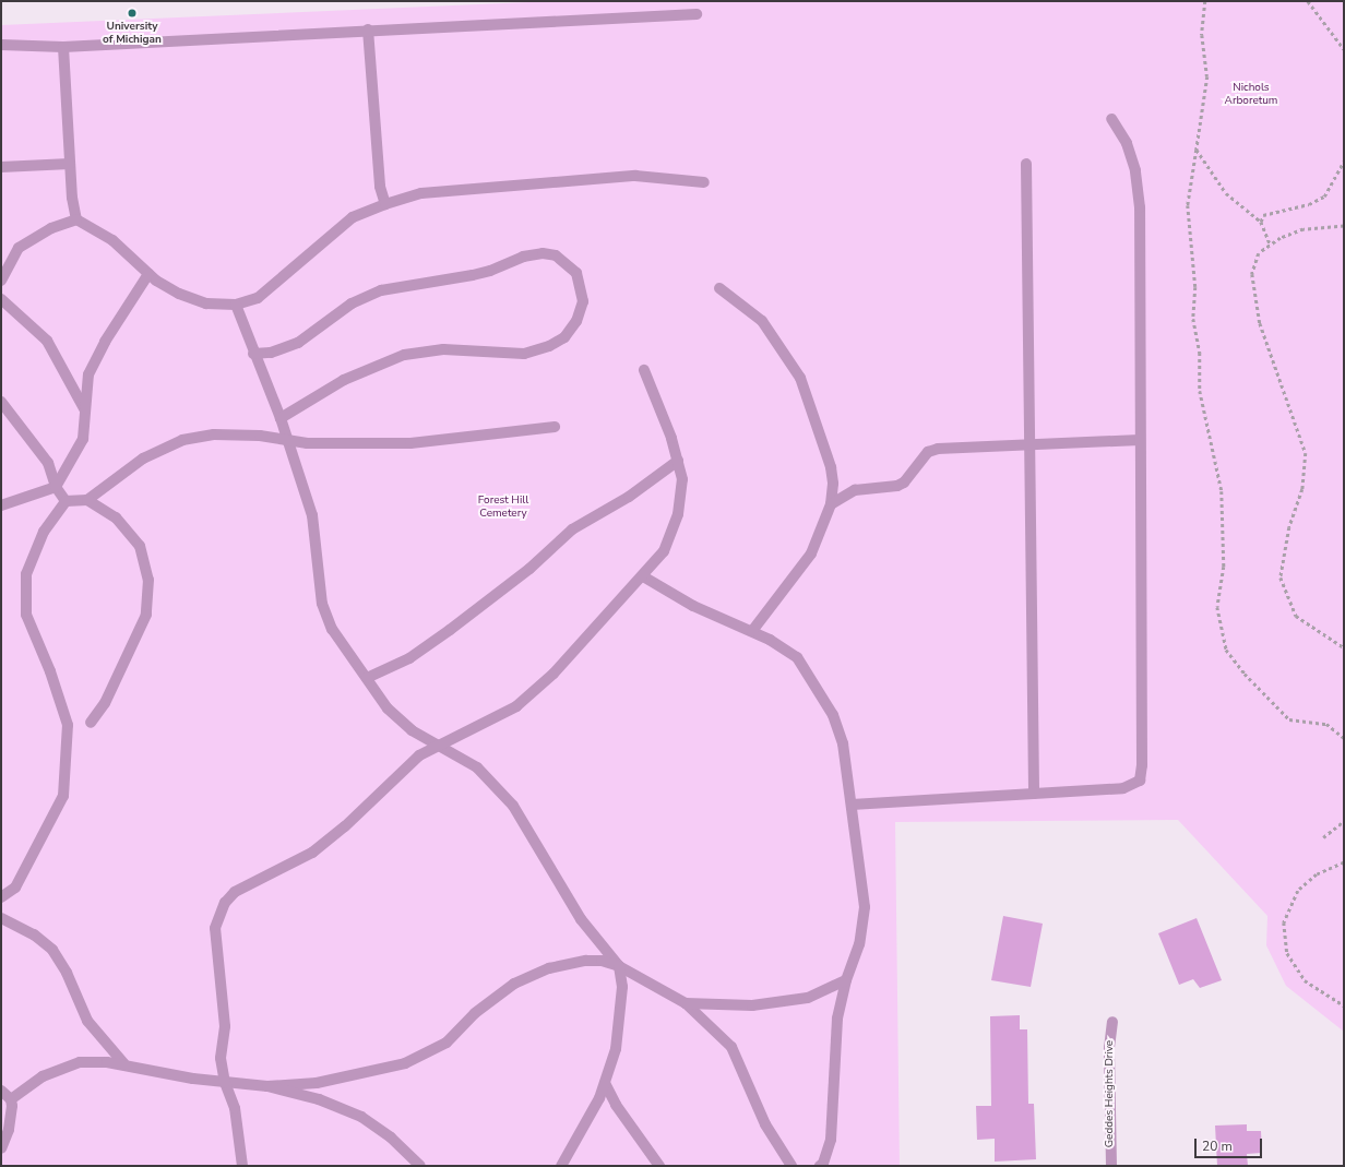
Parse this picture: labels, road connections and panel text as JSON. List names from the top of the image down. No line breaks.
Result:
{"streets":{"street":["Geddes Heights Drive"]},"parks":["Nichols Arboretum","Forest Hill Cemetery"],"places":["University of Michigan"],"scale_bar":"20 m"}
